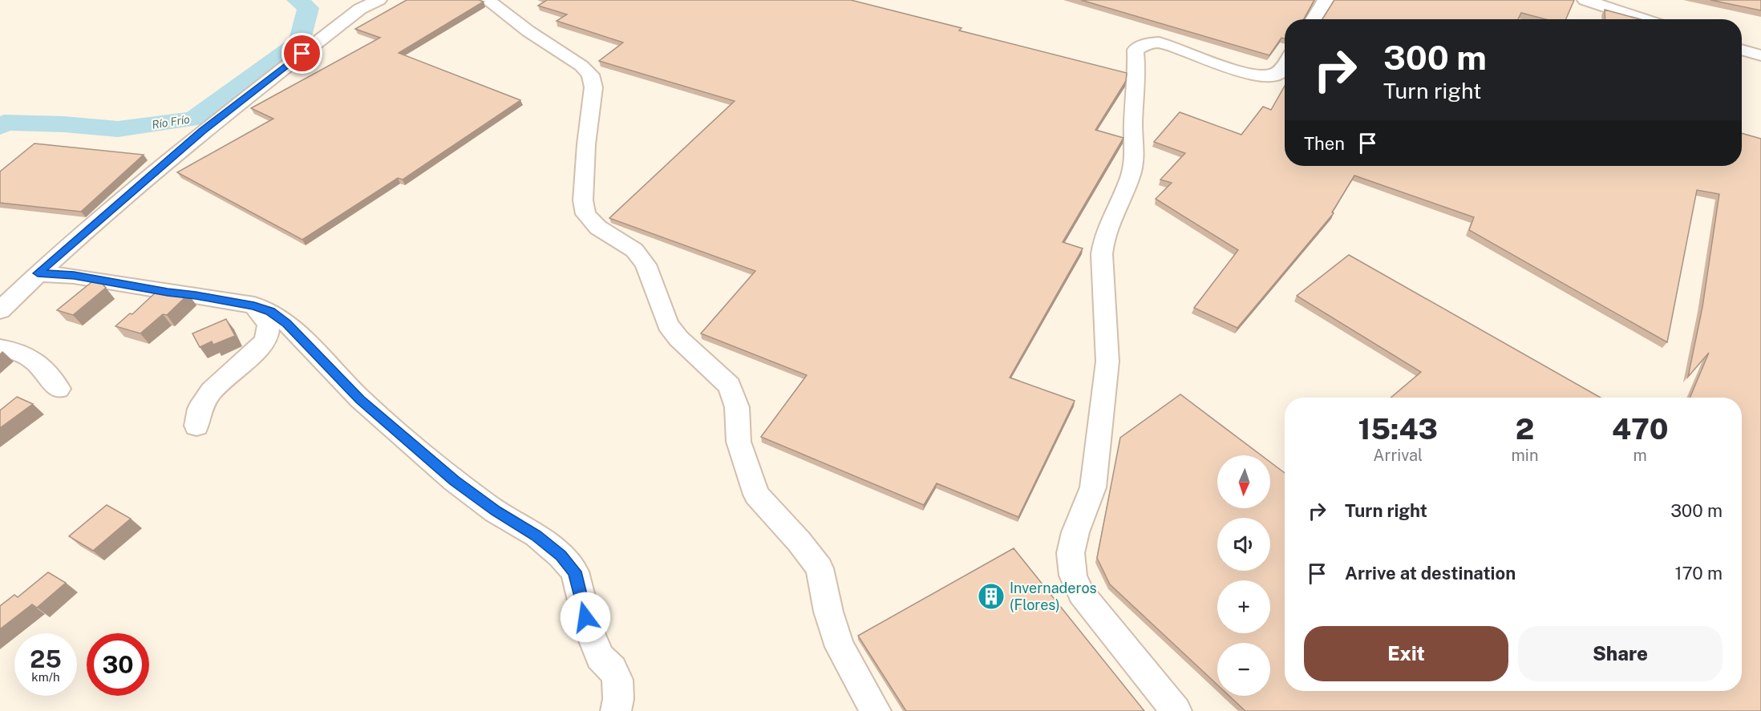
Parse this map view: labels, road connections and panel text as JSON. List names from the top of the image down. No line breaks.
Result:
{"water":["Río Frío"],"places":{"building":["Invernaderos (Flores)"]},"north":"bottom","page":{"turn":["300 m","Turn right"],"then":"Then","eta":["15:43","Arrival","2","min","470","m"],"map_buttons":["+","−"],"list":[{"name":"Turn right","value":"300 m"},{"name":"Arrive at destination","value":"170 m"}],"buttons":["Exit","Share"],"speed":"25 km/h","limit":"30"}}
